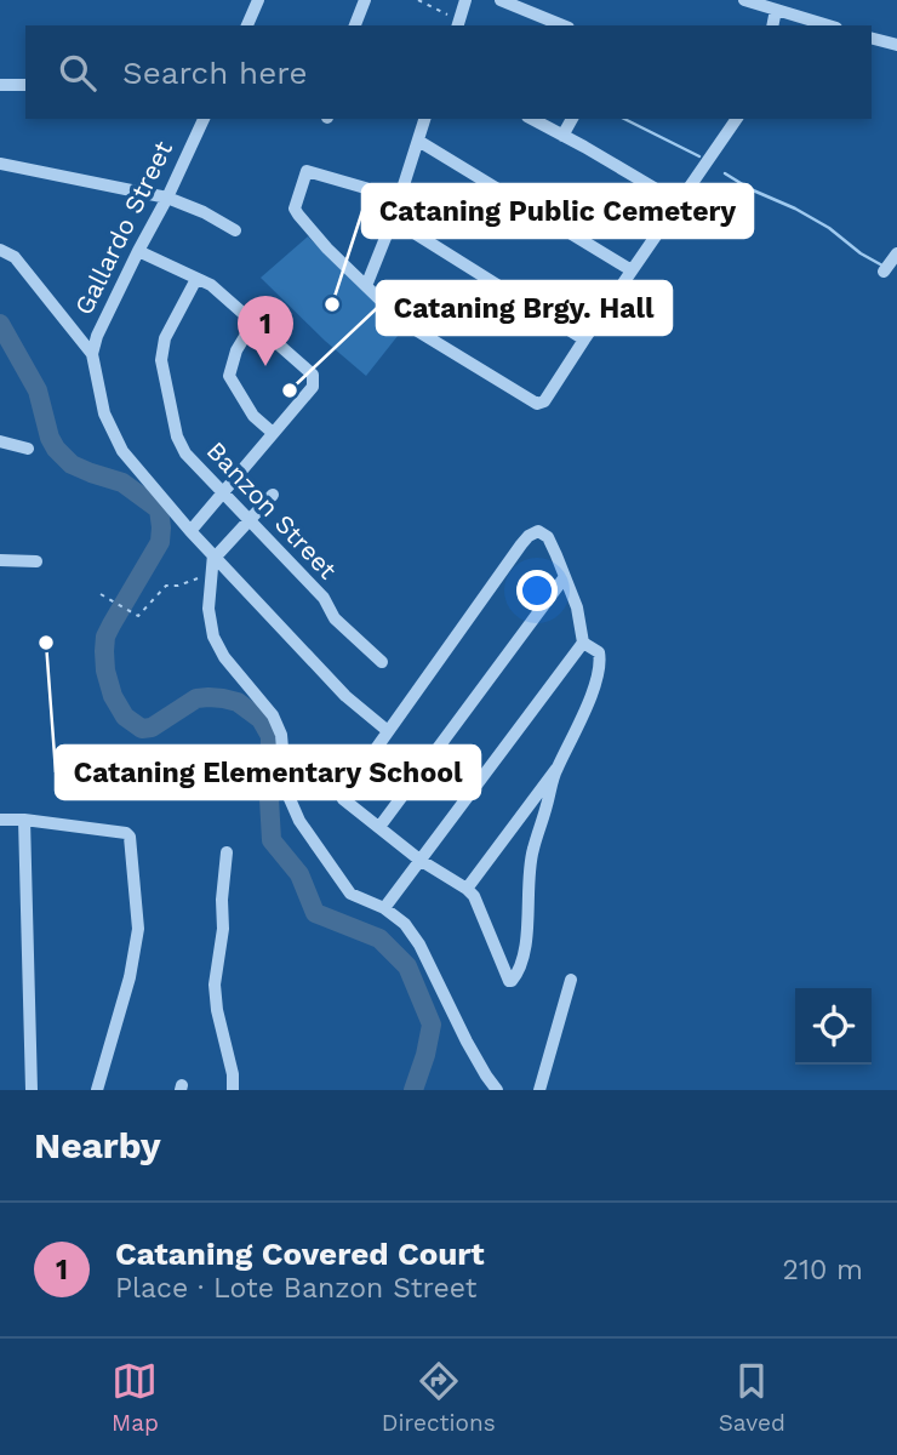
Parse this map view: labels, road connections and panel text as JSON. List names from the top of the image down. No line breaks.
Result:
{"streets":{"street":["Gallardo Street","Banzon Street"]},"places":["Cataning Public Cemetery","Cataning Brgy. Hall","Cataning Elementary School"],"page":{"search":"Search here","pins":"1","heading":"Nearby","list":[{"mark":"1","name":"Cataning Covered Court","note":"Place · Lote Banzon Street","value":"210 m"}],"nav":["Map","Directions","Saved"]}}
